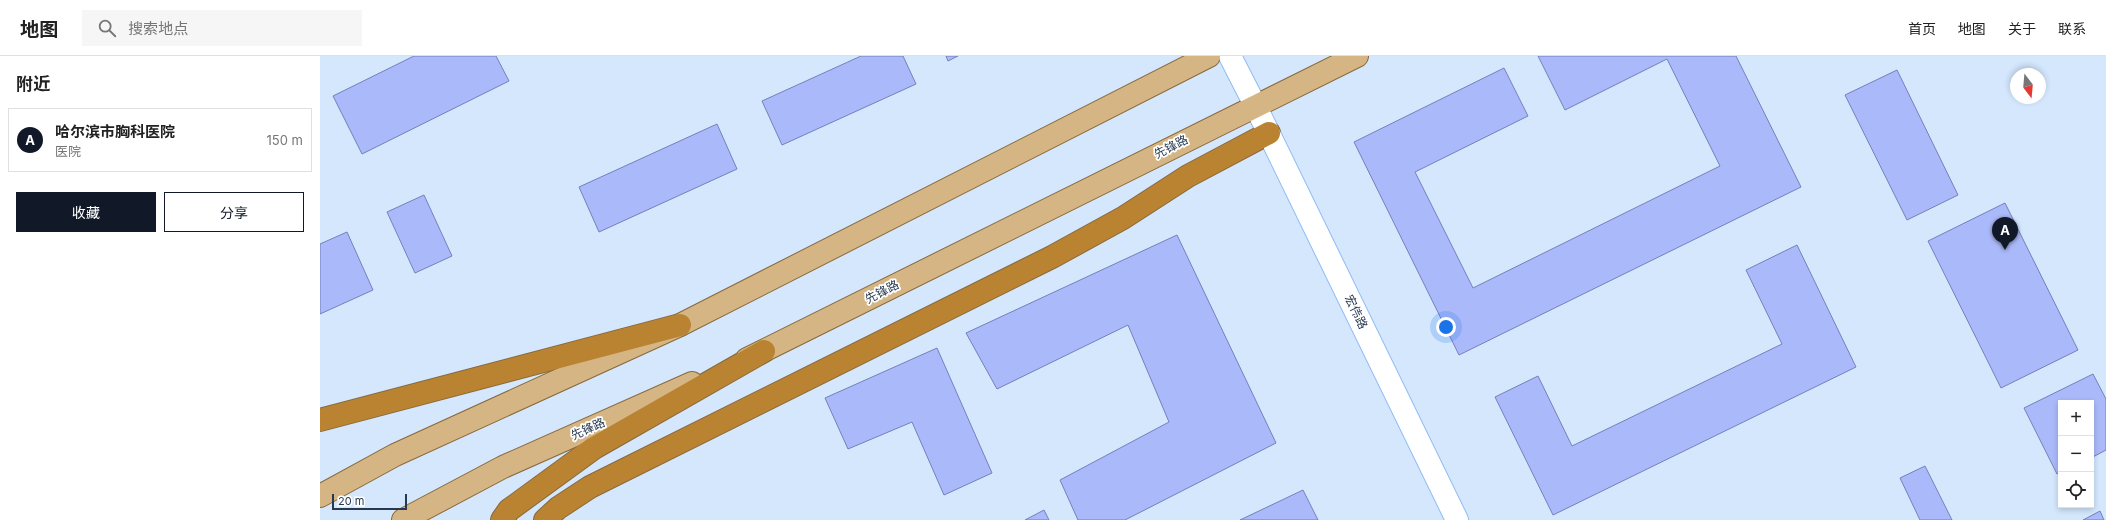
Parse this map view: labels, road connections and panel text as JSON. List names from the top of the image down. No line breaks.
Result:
{"streets":{"main road":["先锋路","宏伟路"]},"crossings":[["先锋路","宏伟路"]],"scale_bar":"20 m","north":"bottom","page":{"header":"地图","search":"搜索地点","nav":["首页","地图","关于","联系"],"heading":"附近","list":[{"mark":"A","name":"哈尔滨市胸科医院","note":"医院","value":"150 m"}],"buttons":["收藏","分享"],"pins":"A","map_buttons":["+","−"],"scale":"20 m"}}
